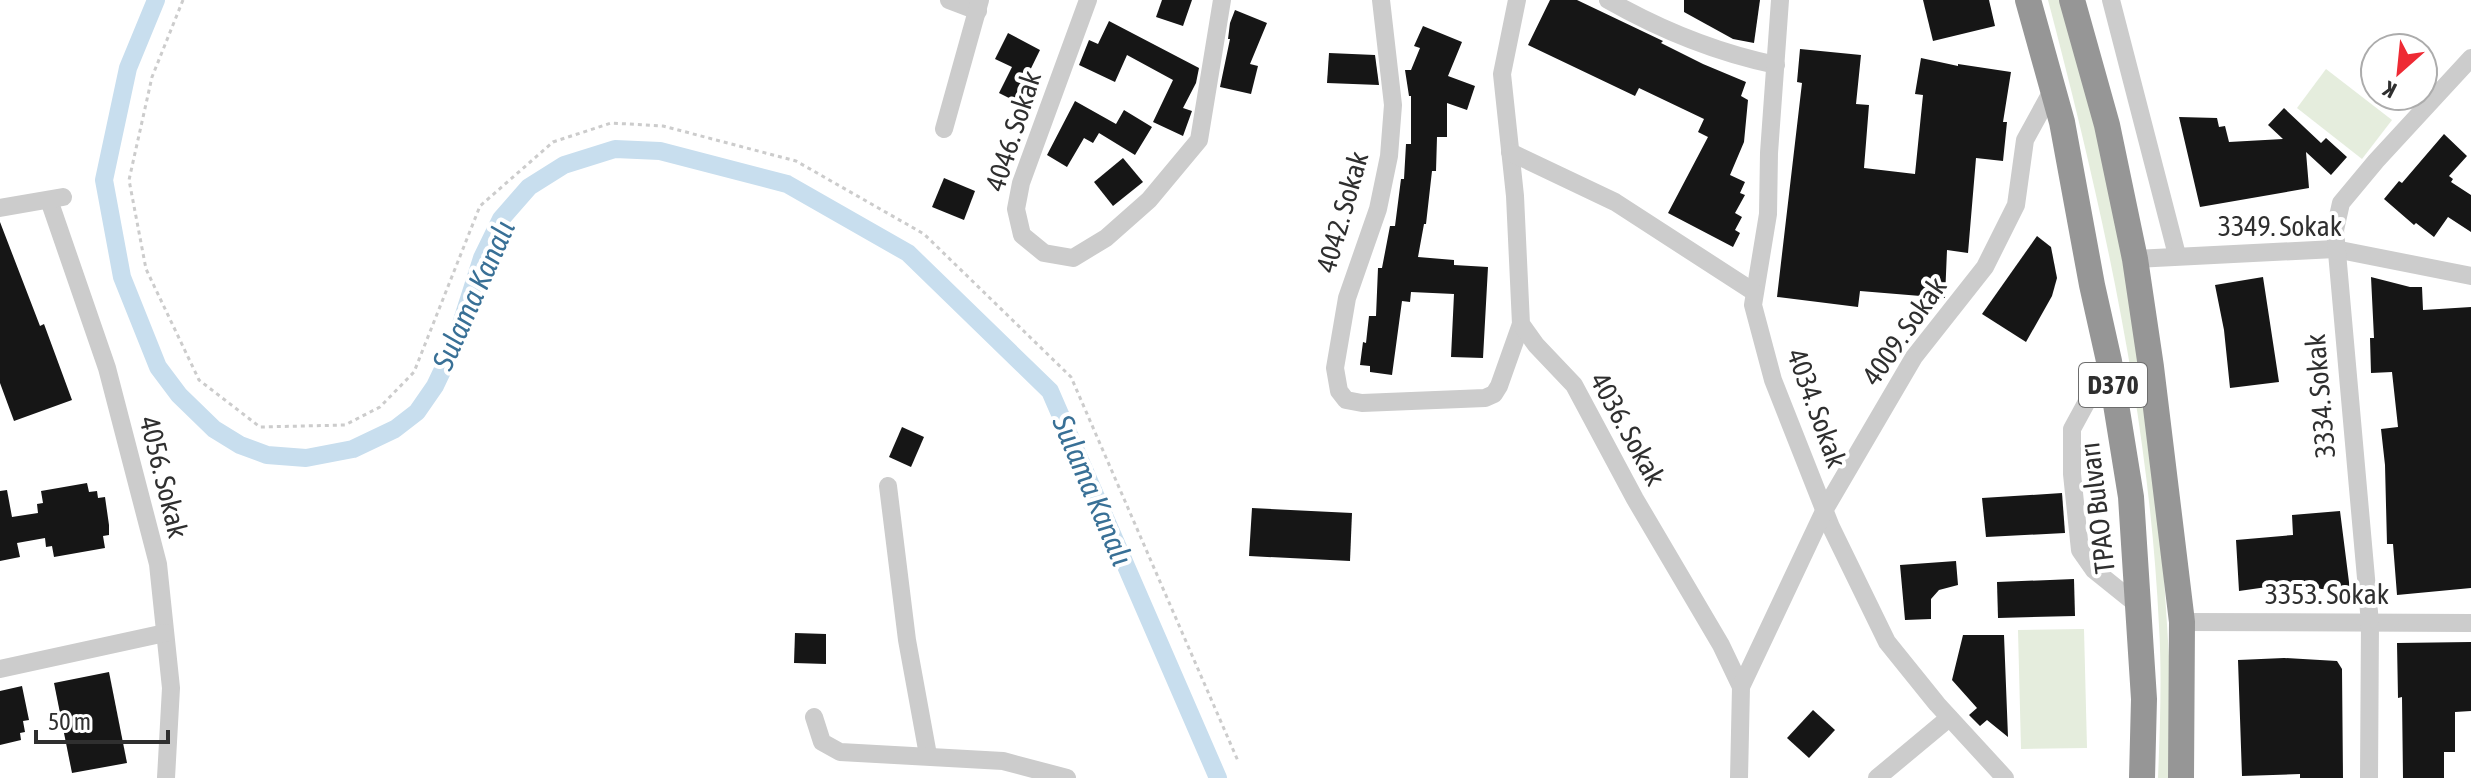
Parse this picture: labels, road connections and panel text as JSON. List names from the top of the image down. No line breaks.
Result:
{"streets":{"highway":["D370","TPAO Bulvarı"],"street":["4046. Sokak","4042. Sokak","3349. Sokak","4009. Sokak","3334. Sokak","4034. Sokak","4036. Sokak","4056. Sokak","3353. Sokak"]},"crossings":[["4042. Sokak","4036. Sokak"],["3349. Sokak","D370"],["3349. Sokak","3334. Sokak"],["4009. Sokak","4034. Sokak"],["4009. Sokak","4036. Sokak"],["4009. Sokak","TPAO Bulvarı"],["D370","3353. Sokak"],["3334. Sokak","3353. Sokak"]],"water":["Sulama Kanalı"],"scale_bar":"50 m","north":"bottom left"}
